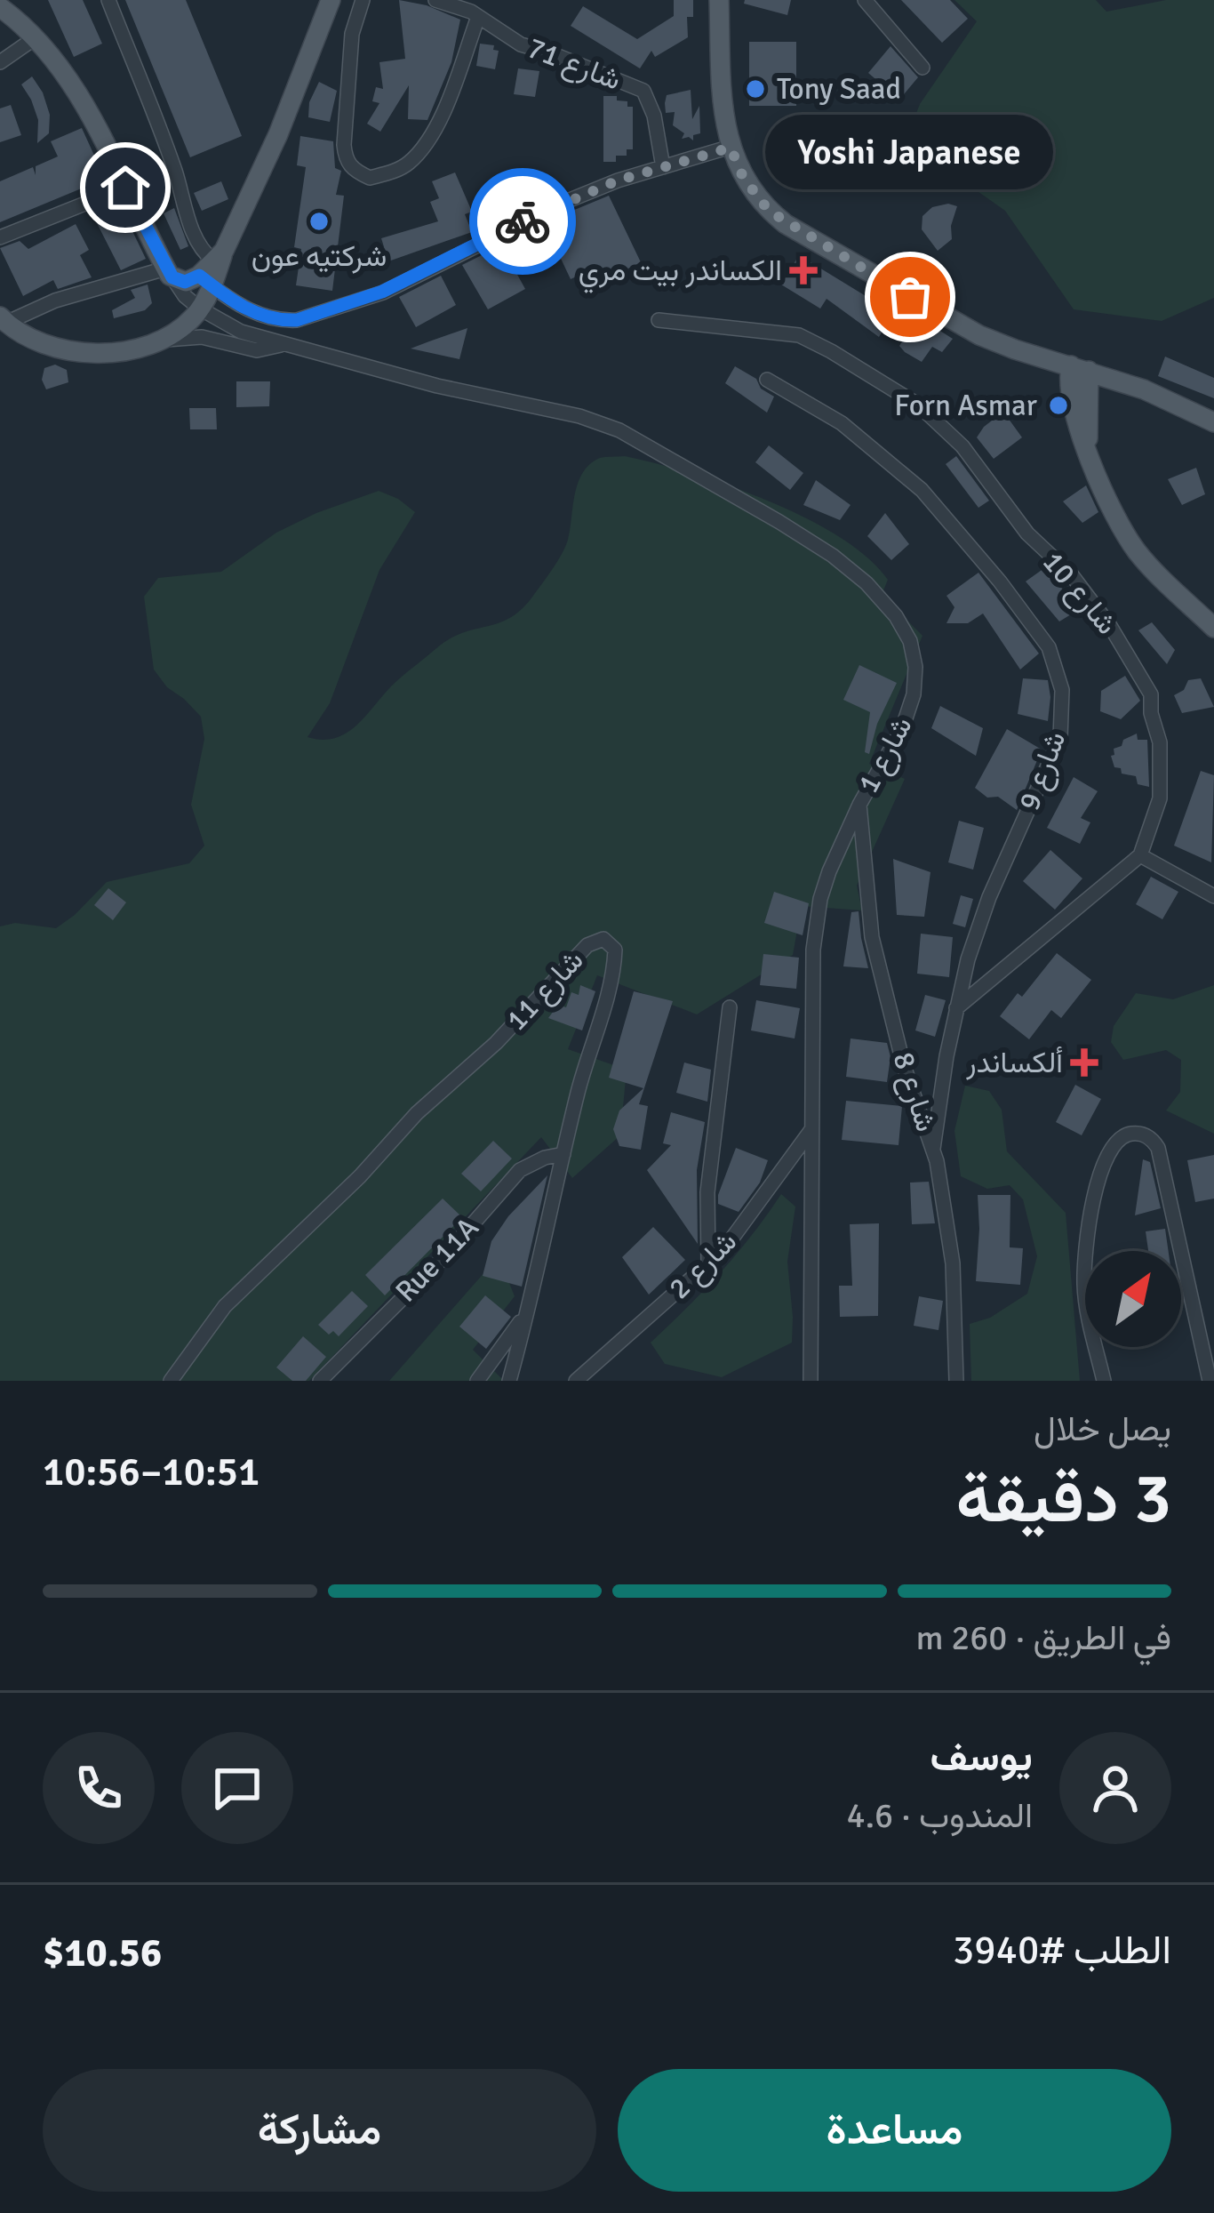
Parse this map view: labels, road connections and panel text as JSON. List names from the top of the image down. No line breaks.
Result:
{"streets":{"street":["شارع 71","شارع 10","شارع 1","شارع 9","شارع 11","شارع 8","Rue 11A","شارع 2"]},"crossings":[["شارع 1","شارع 8"],["شارع 1","شارع 2"],["شارع 9","شارع 8"],["شارع 11","Rue 11A"]],"places":{"other":["Tony Saad","شركتيه عون","Yoshi Japanese","Forn Asmar"],"health":["الكساندر بيت مري","ألكساندر"]},"north":"top right","page":{"bubble":"Yoshi Japanese","heading":["3 دقيقة","يصل خلال","10:51–10:56"],"panel":["يوسف","المندوب · 4.6","الطلب #3940","$10.56"],"bar":"في الطريق · 260 m","buttons":["مساعدة","مشاركة"]}}
